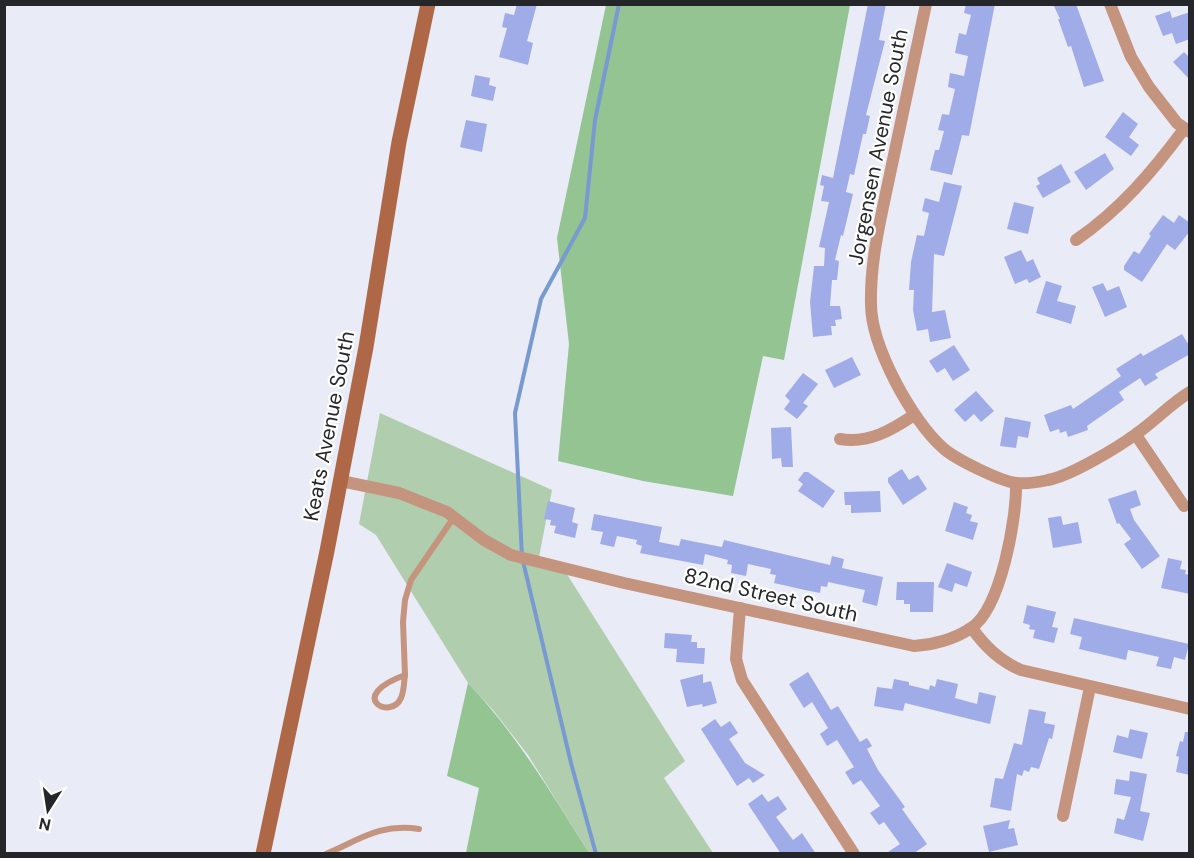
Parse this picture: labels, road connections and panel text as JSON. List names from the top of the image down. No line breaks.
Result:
{"streets":{"main road":["Keats Avenue South"],"street":["Jorgensen Avenue South","82nd Street South"]},"crossings":[["Keats Avenue South","82nd Street South"]],"north":"bottom"}
